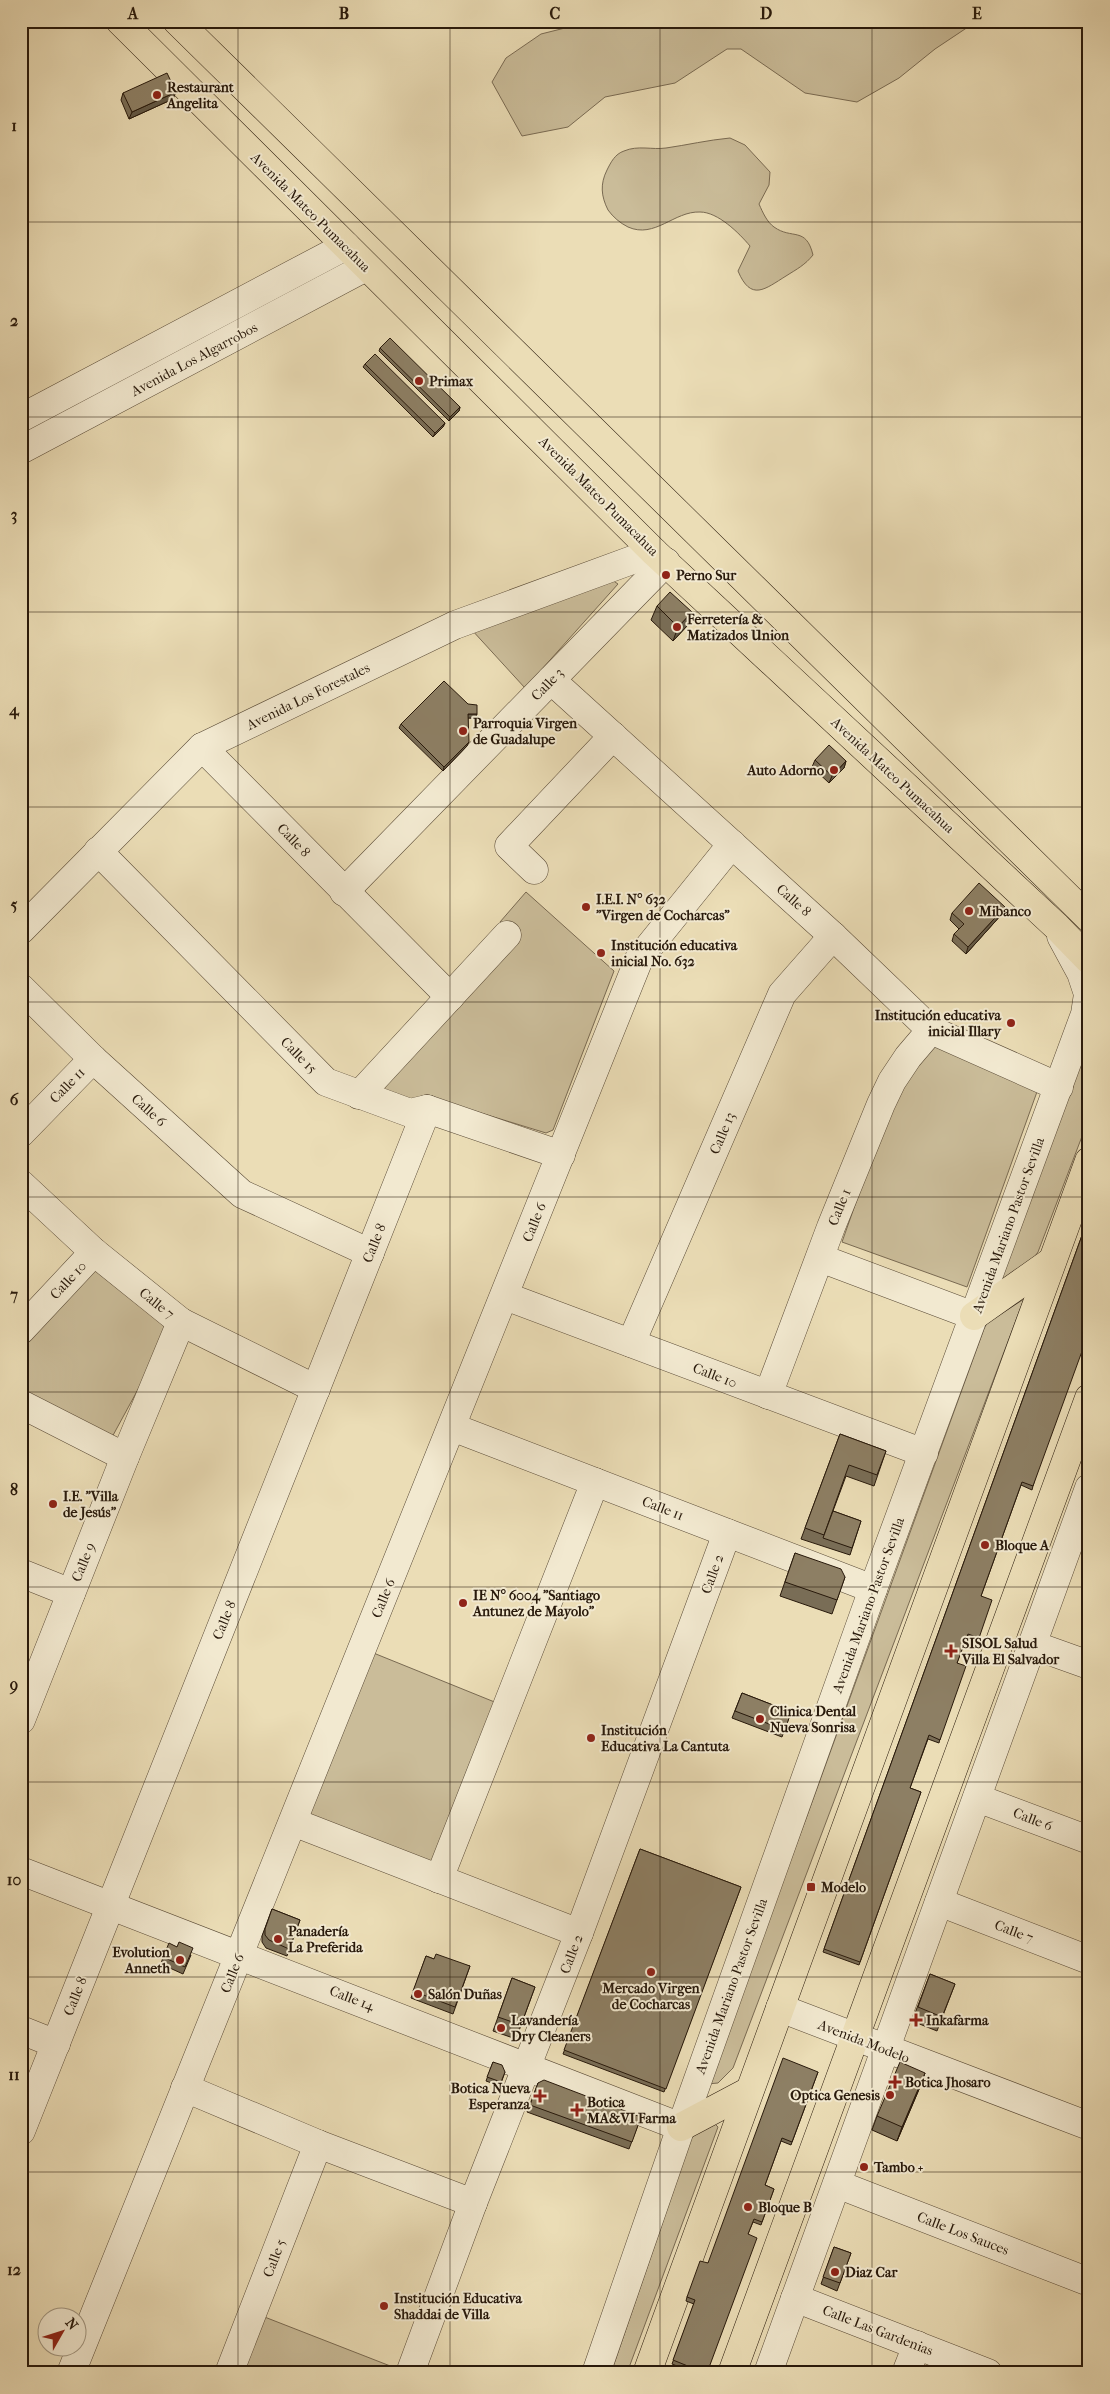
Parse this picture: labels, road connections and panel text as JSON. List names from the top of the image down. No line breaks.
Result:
{"streets":{"main road":["Avenida Mateo Pumacahua"],"street":["Avenida Los Algarrobos","Calle 3","Avenida Los Forestales","Calle 8","Calle 15","Calle 11","Calle 6","Calle 13","Calle 1","Avenida Mariano Pastor Sevilla","Calle 10","Calle 7","Calle 9","Calle 2","Calle 14","Avenida Modelo","Calle Los Sauces","Calle 5","Calle Las Gardenias"]},"crossings":[["Avenida Mateo Pumacahua","Avenida Los Algarrobos"],["Avenida Mateo Pumacahua","Calle 3"],["Avenida Mateo Pumacahua","Avenida Los Forestales"],["Avenida Mateo Pumacahua","Avenida Mariano Pastor Sevilla"],["Calle 3","Avenida Los Forestales"],["Calle 3","Calle 8"],["Avenida Los Forestales","Calle 8"],["Avenida Los Forestales","Calle 15"],["Calle 8","Calle 15"],["Calle 8","Calle 6"],["Calle 8","Calle 13"],["Calle 8","Calle 1"],["Calle 8","Avenida Mariano Pastor Sevilla"],["Calle 8","Calle 7"],["Calle 8","Calle 14"],["Calle 15","Calle 6"],["Calle 11","Calle 6"],["Calle 11","Avenida Mariano Pastor Sevilla"],["Calle 11","Calle 2"],["Calle 6","Calle 10"],["Calle 6","Calle 14"],["Calle 13","Calle 10"],["Calle 1","Calle 10"],["Avenida Mariano Pastor Sevilla","Calle 10"],["Avenida Mariano Pastor Sevilla","Calle 14"],["Calle 10","Calle 7"],["Calle 7","Calle 9"],["Calle 2","Calle 14"]],"places":{"other":["Restaurant Angelita","Primax","Perno Sur","Ferretería & Matizados Union","Parroquia Virgen de Guadalupe","Auto Adorno","I.E.I. N° 632 \"Virgen de Cocharcas\"","Mibanco","Institución educativa inicial No. 632","Institución educativa inicial Illary","I.E. \"Villa de Jesús\"","Bloque A","IE N° 6004 \"Santiago Antunez de Mayolo\"","Clinica Dental Nueva Sonrisa","Institución Educativa La Cantuta","Panadería La Preferida","Evolution Anneth","Mercado Virgen de Cocharcas","Salón Duñas","Lavandería Dry Cleaners","Optica Genesis","Tambo +","Bloque B","Diaz Car","Institución Educativa Shaddai de Villa"],"health":["SISOL Salud Villa El Salvador","Inkafarma","Botica Jhosaro","Botica Nueva Esperanza","Botica MA&VI Farma"],"transit":["Modelo"]},"north":"top right","grid":{"columns":["A","B","C","D","E"],"rows":["1","2","3","4","5","6","7","8","9","10","11","12"]}}
